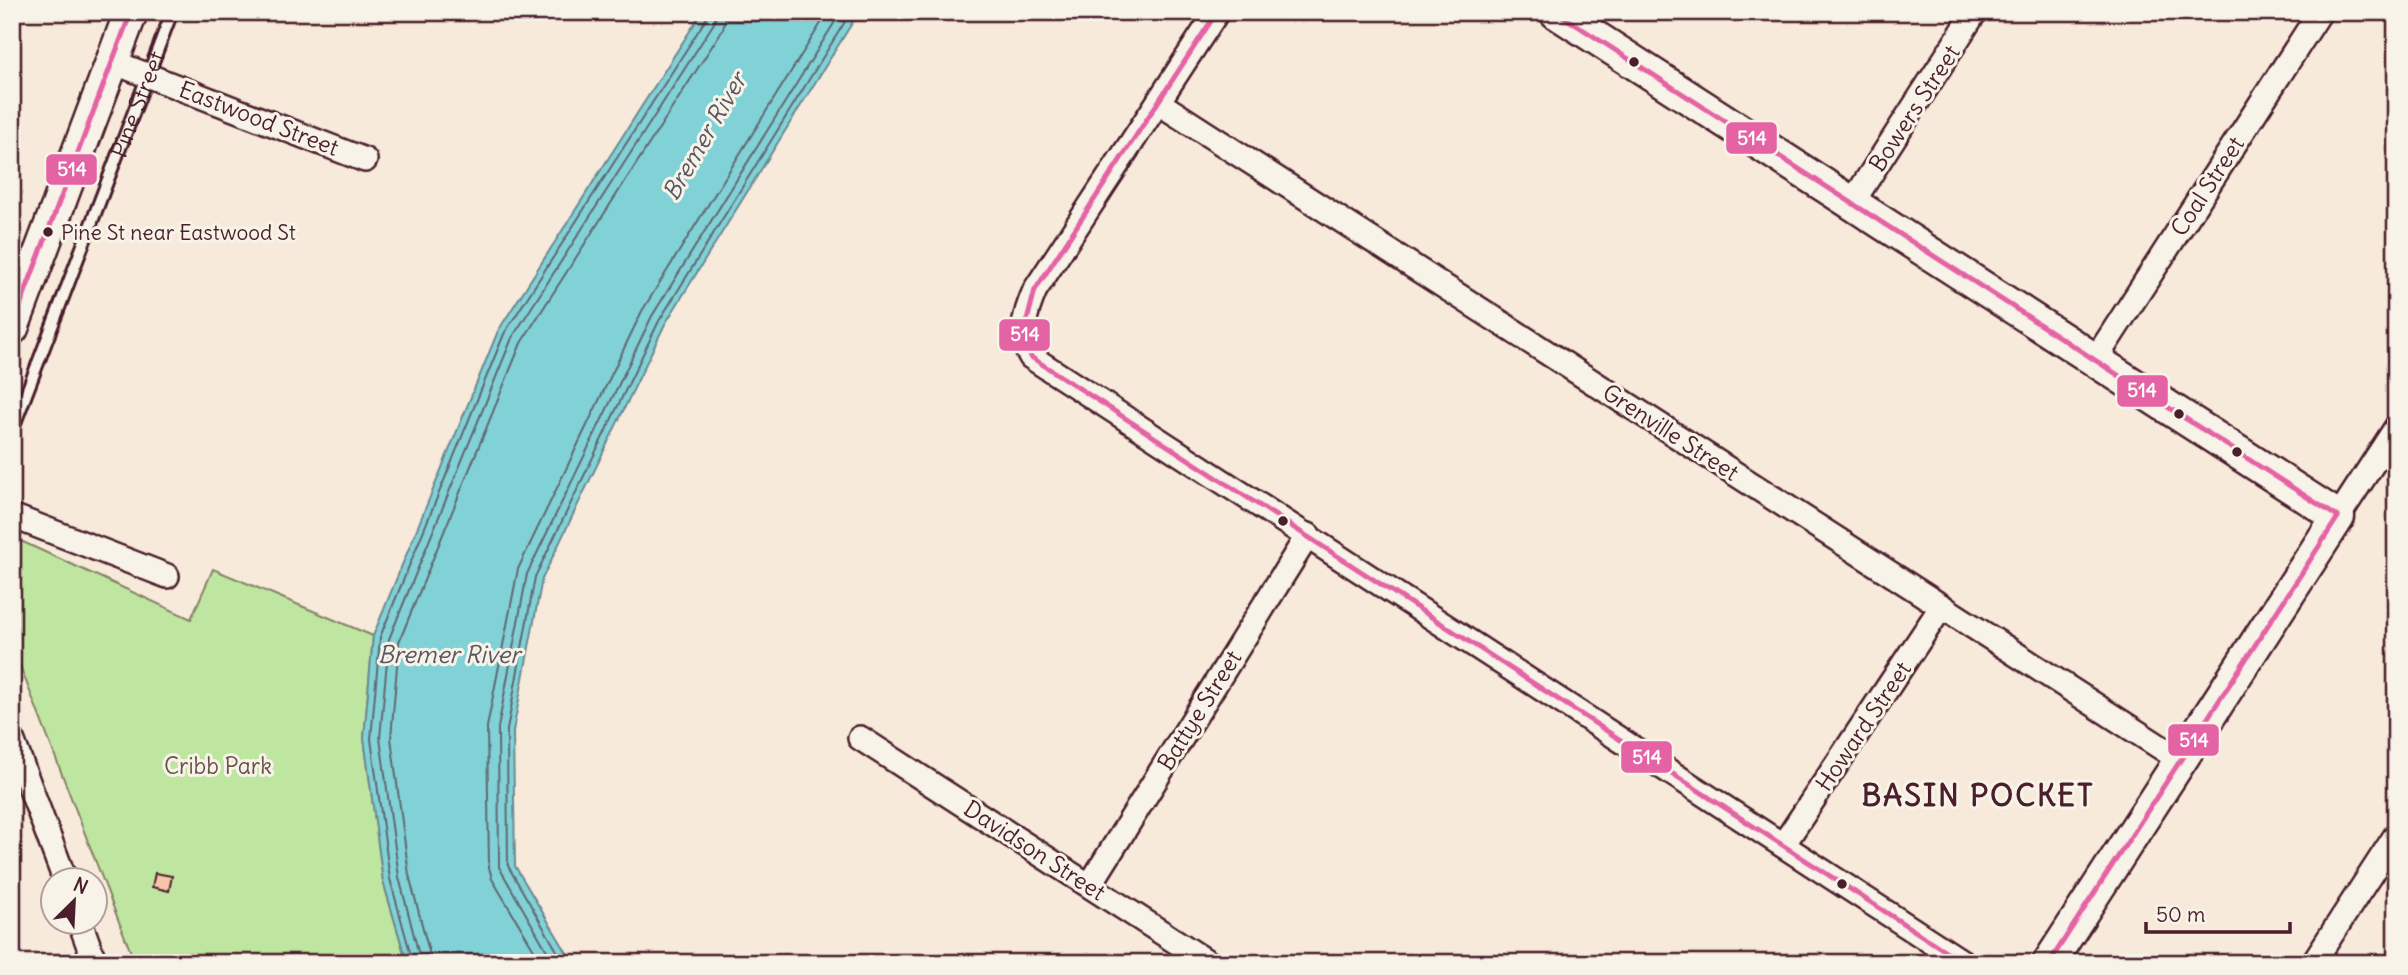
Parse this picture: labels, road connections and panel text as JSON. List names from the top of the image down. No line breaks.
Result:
{"streets":{"street":["Pine Street","Bowers Street","Eastwood Street","Coal Street","Grenville Street","Battye Street","Howard Street","Davidson Street"]},"crossings":[["Pine Street","Eastwood Street"],["Grenville Street","Howard Street"],["Battye Street","Davidson Street"]],"districts":["BASIN POCKET"],"water":["Bremer River"],"parks":["Cribb Park"],"places":["Pine St near Eastwood St"],"lines":["transit line 514"],"scale_bar":"50 m","north":"top right"}
